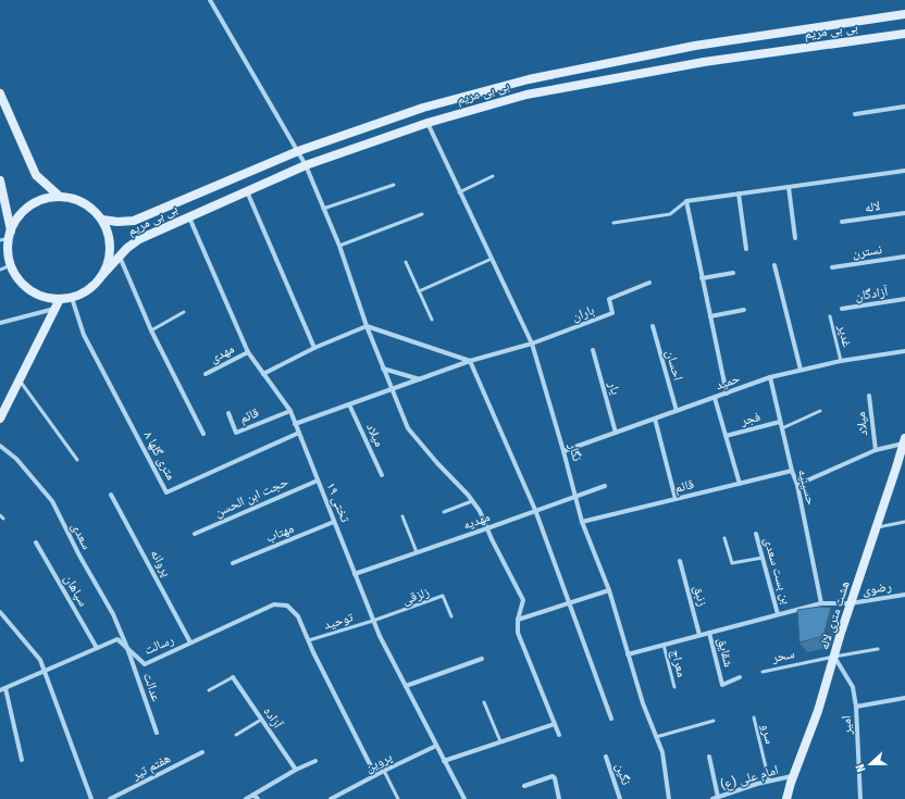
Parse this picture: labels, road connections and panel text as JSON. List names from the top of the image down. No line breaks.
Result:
{"streets":{"street":["بی بی مریم","لاله","نسترن","آزادگان","باران","مهدی","احسان","حمید","یار","قائم","فجر","میلاد","نگار","۸ متری گلها","حسینیه","حجت ابن الحسن","تختی ۱۹","مهدیه","مهتاب","سعدی","پروانه","بن بست سعدی","رضوی","سپاهان","زنبق","هشت متری لاله","رسالت","شقایق","عدالت","آزاده","امیر","پروین","هفتم تیر","نگین","امام علی (ع)"],"lane":["غدیر","زلزقی","توحید","سحر","معراج","سرو"]},"crossings":[["بی بی مریم","نگار"],["بی بی مریم","۸ متری گلها"],["بی بی مریم","تختی ۱۹"],["باران","نگار"],["غدیر","حمید"],["مهدی","تختی ۱۹"],["احسان","حمید"],["حمید","یار"],["حمید","نگار"],["حمید","حسینیه"],["قائم","نگار"],["قائم","حسینیه"],["قائم","تختی ۱۹"],["فجر","حسینیه"],["نگار","مهدیه"],["نگار","رضوی"],["۸ متری گلها","تختی ۱۹"],["حسینیه","رضوی"],["حجت ابن الحسن","تختی ۱۹"],["تختی ۱۹","مهدیه"],["تختی ۱۹","مهتاب"],["تختی ۱۹","زلزقی"],["تختی ۱۹","توحید"],["تختی ۱۹","پروین"],["سعدی","رسالت"],["سعدی","عدالت"],["پروانه","رسالت"],["بن بست سعدی","رضوی"],["رضوی","زنبق"],["رضوی","هشت متری لاله"],["رضوی","شقایق"],["رضوی","معراج"],["سپاهان","رسالت"],["زلزقی","توحید"],["هشت متری لاله","سحر"],["هشت متری لاله","امیر"],["هشت متری لاله","امام علی (ع)"],["توحید","رسالت"],["رسالت","عدالت"],["سحر","امیر"],["سرو","امام علی (ع)"]],"north":"left"}
